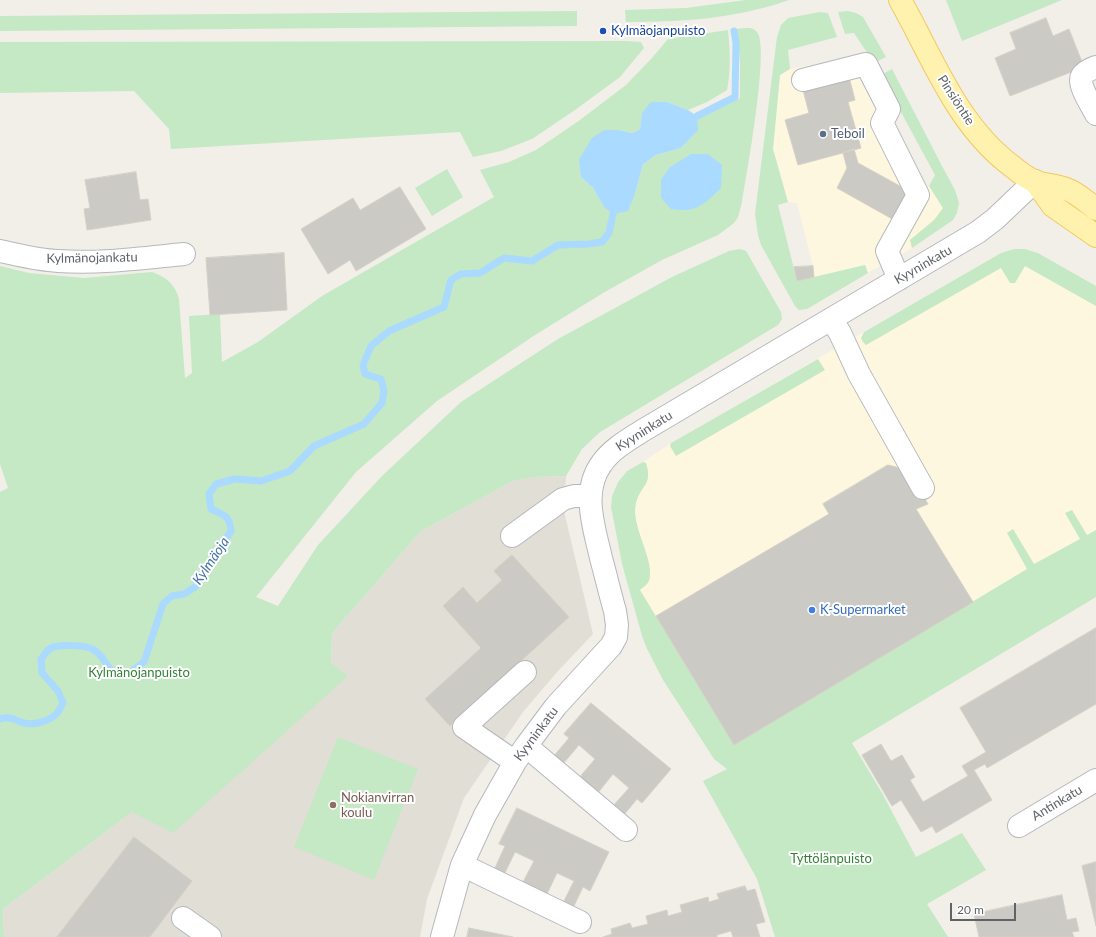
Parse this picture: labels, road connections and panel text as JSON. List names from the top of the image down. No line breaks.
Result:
{"streets":{"main road":["Pinsiöntie"],"street":["Kylmänojankatu","Kyyninkatu","Antinkatu"]},"crossings":[["Pinsiöntie","Kyyninkatu"]],"water":["Kylmäoja"],"parks":["Kylmänojanpuisto","Tyttölänpuisto"],"places":["Kylmäojanpuisto","Teboil","K-Supermarket","Nokianvirran koulu"],"scale_bar":"20 m"}
